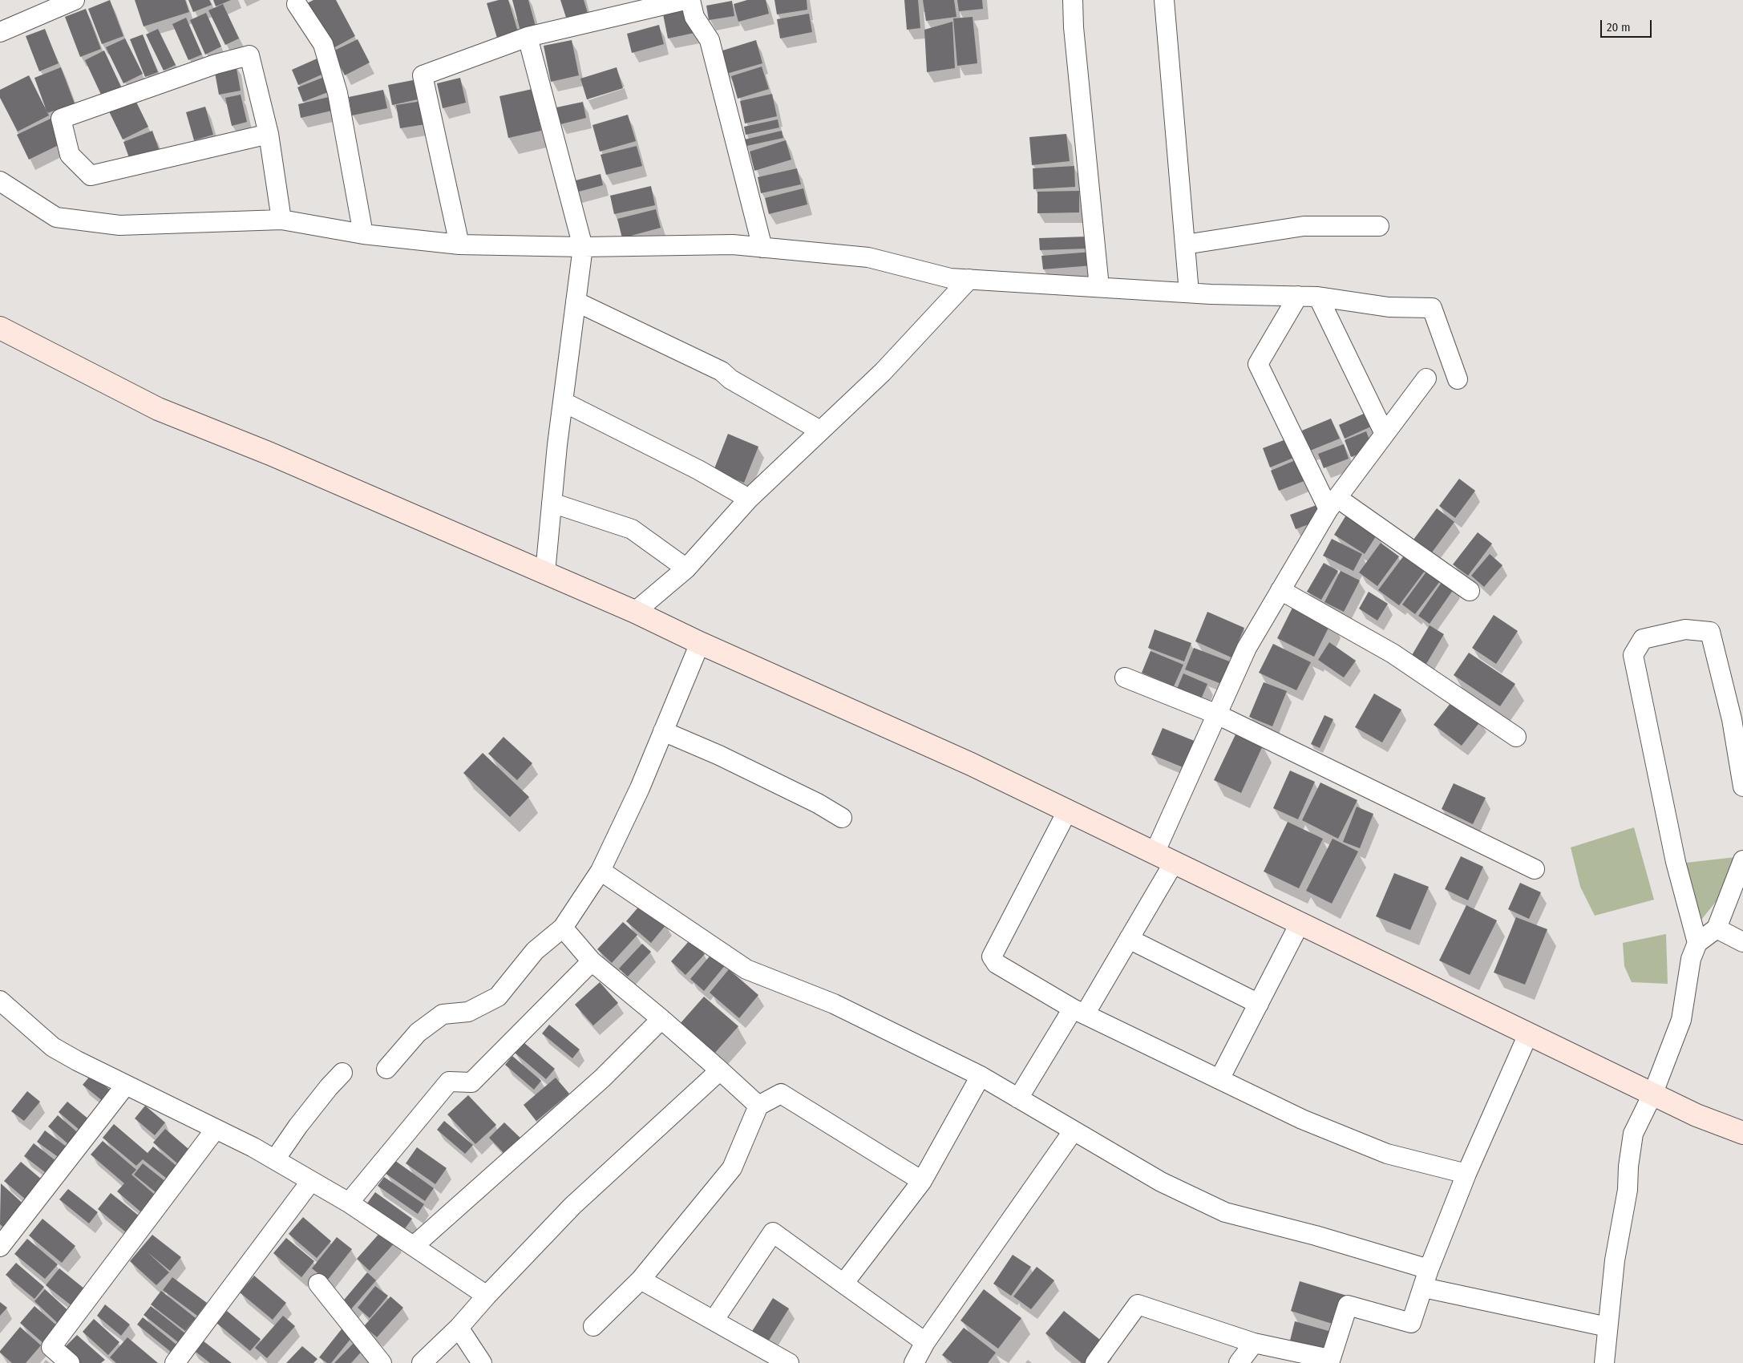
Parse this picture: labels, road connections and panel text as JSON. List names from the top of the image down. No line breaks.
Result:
{"scale_bar":"20 m"}
